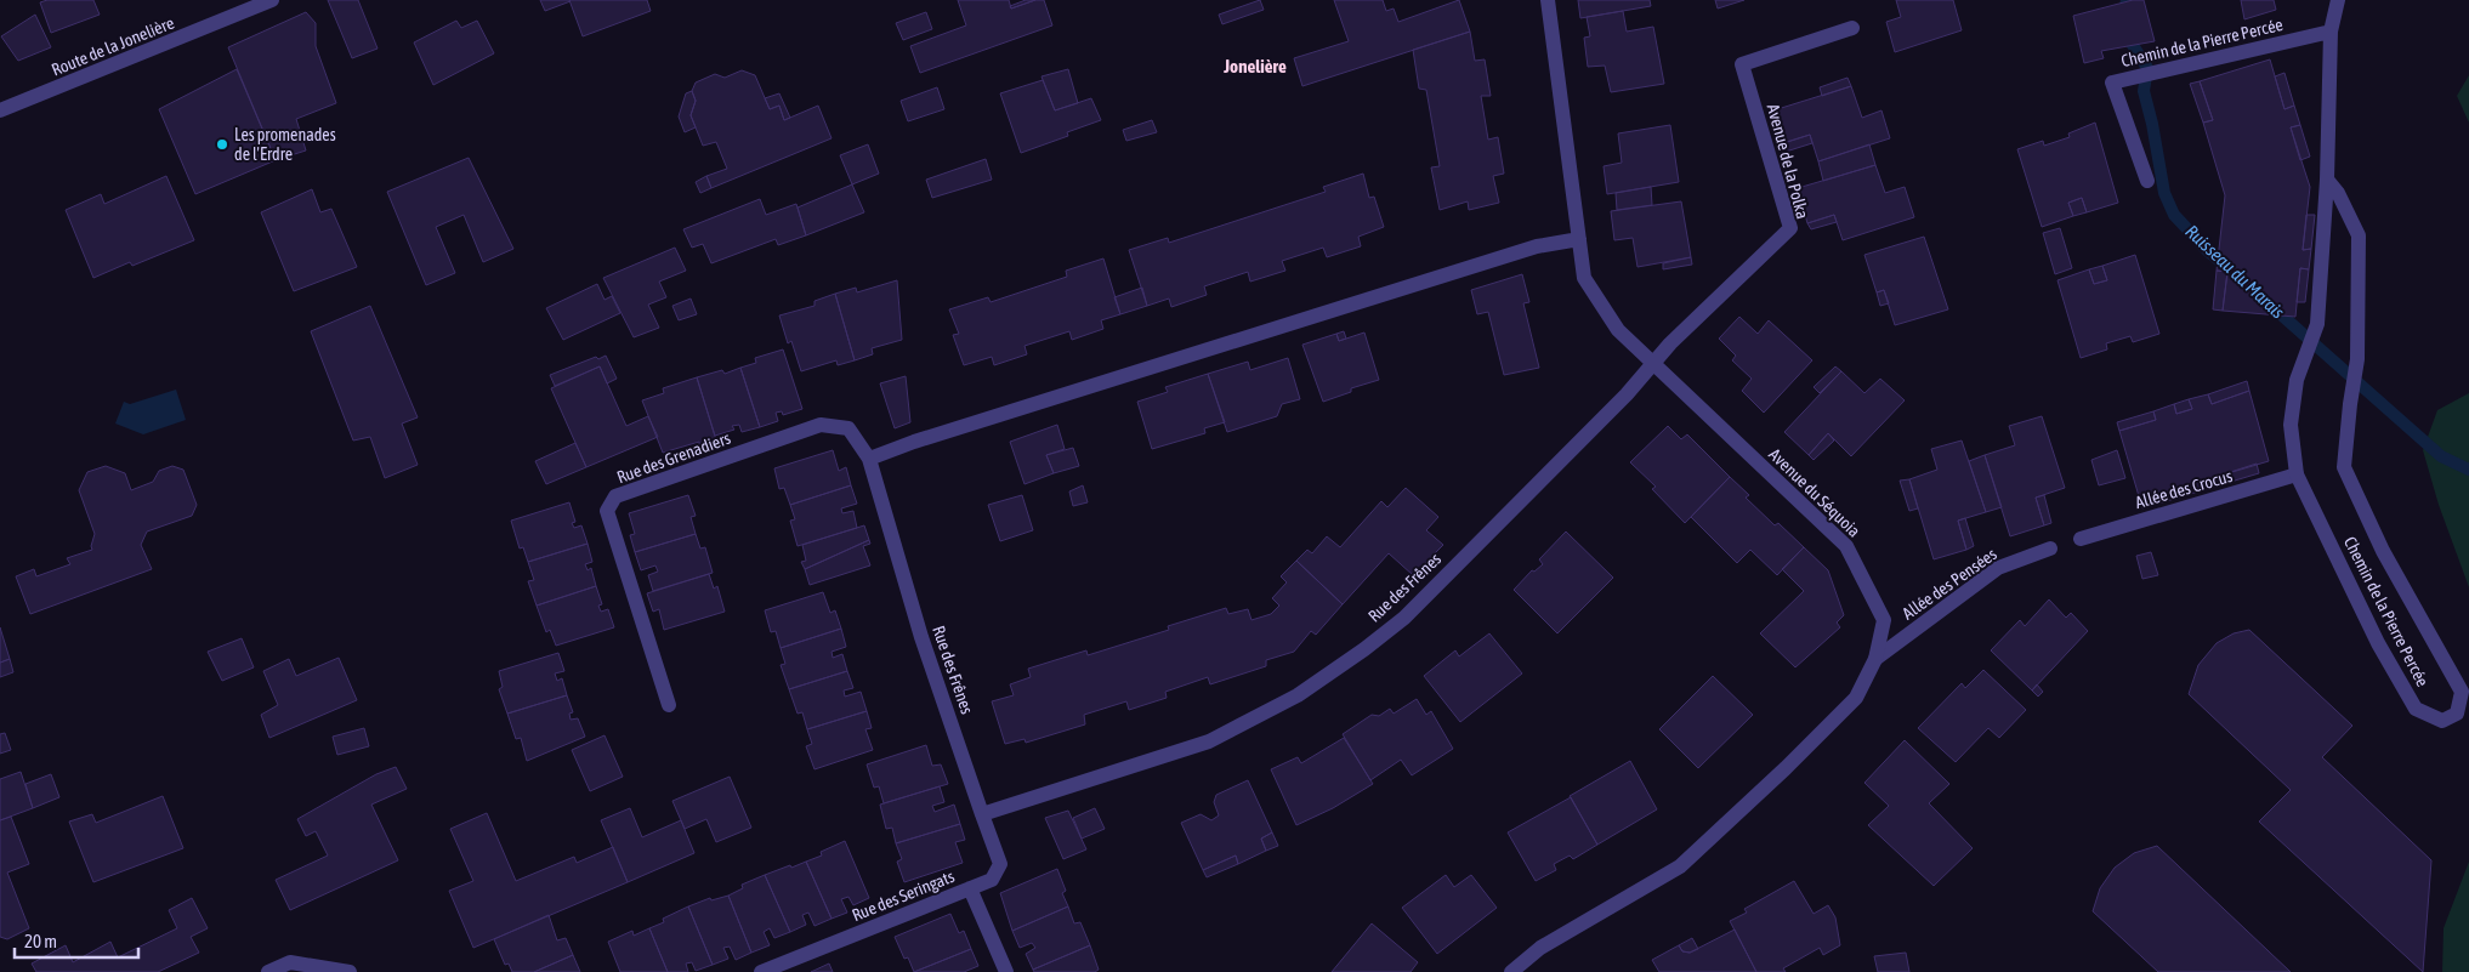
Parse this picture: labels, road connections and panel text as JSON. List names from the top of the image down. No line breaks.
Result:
{"streets":{"street":["Chemin de la Pierre Percée","Route de la Jonelière","Avenue de la Polka","Rue des Grenadiers","Allée des Crocus","Avenue du Séquoia","Allée des Pensées","Rue des Frênes","Rue des Seringats"]},"crossings":[["Chemin de la Pierre Percée","Allée des Crocus"],["Avenue de la Polka","Avenue du Séquoia"],["Avenue de la Polka","Rue des Frênes"],["Rue des Grenadiers","Rue des Frênes"],["Avenue du Séquoia","Allée des Pensées"],["Avenue du Séquoia","Rue des Frênes"],["Rue des Frênes","Rue des Seringats"]],"districts":["Jonelière"],"water":["Ruisseau du Marais"],"places":["Les promenades de l'Erdre"],"scale_bar":"20 m"}
